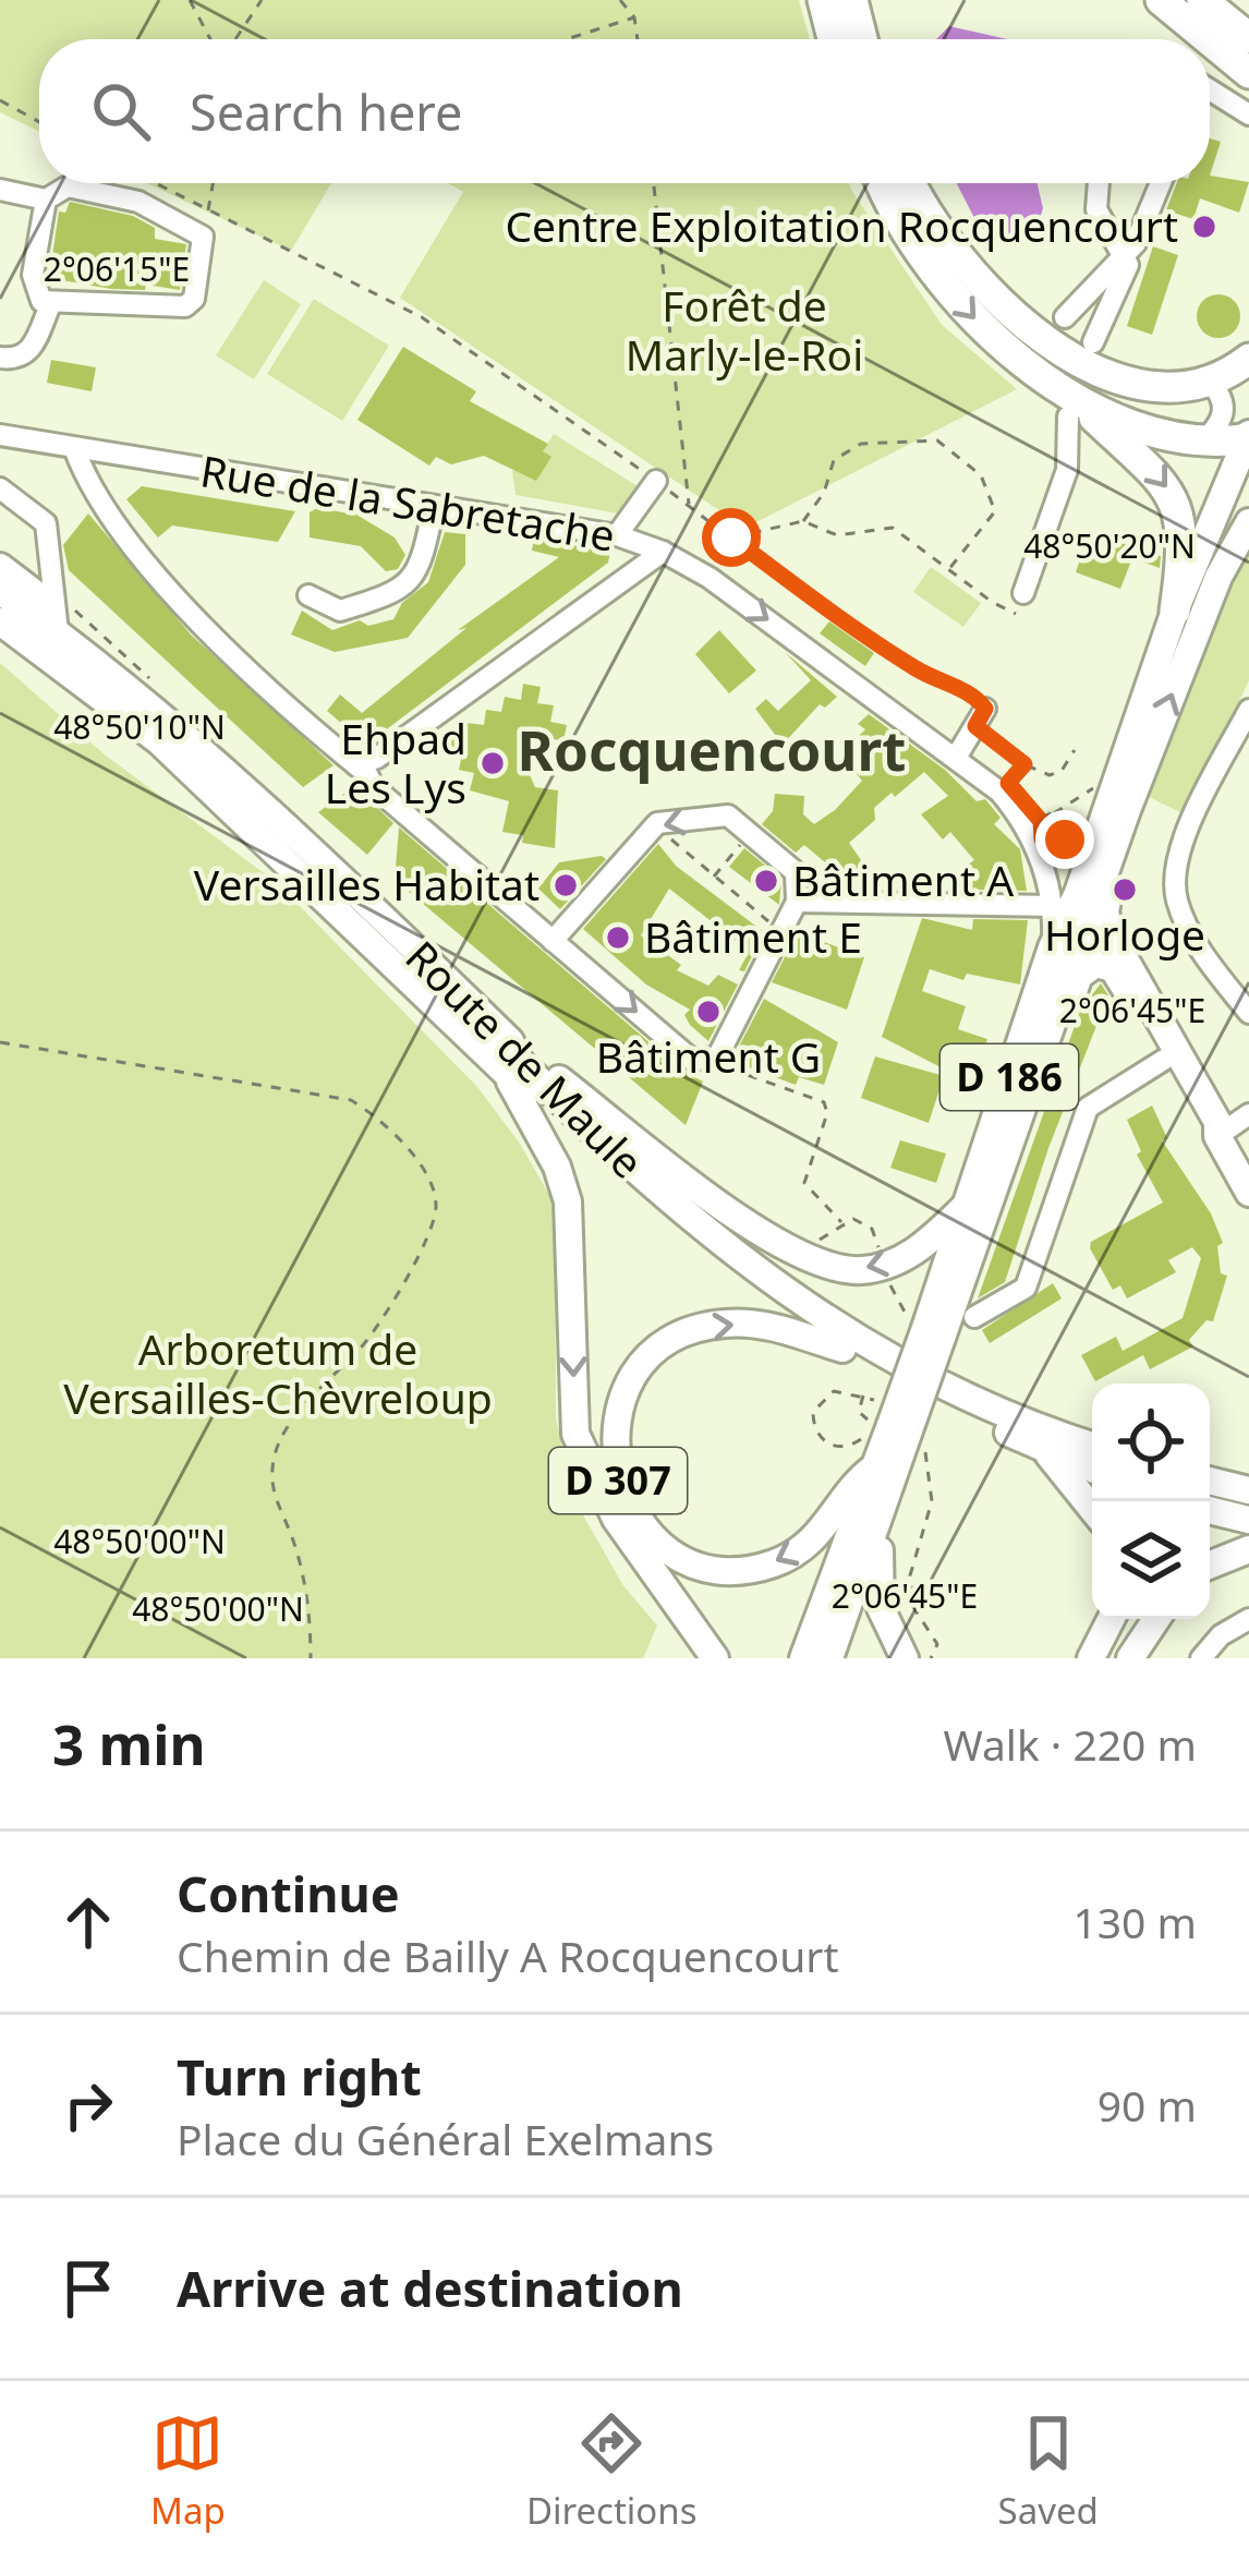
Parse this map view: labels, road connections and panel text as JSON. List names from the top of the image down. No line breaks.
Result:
{"streets":{"main road":["Route de Maule","D 186","D 307"],"street":["Rue de la Sabretache"]},"crossings":[["Route de Maule","D 307"],["D 186","D 307"]],"districts":["Rocquencourt"],"parks":["Forêt de Marly-le-Roi","Arboretum de Versailles-Chèvreloup"],"places":["Centre Exploitation Rocquencourt","Ehpad Les Lys","Bâtiment A","Versailles Habitat","Horloge","Bâtiment E","Bâtiment G"],"page":{"search":"Search here","heading":["3 min","Walk · 220 m"],"list":[["Continue","Chemin de Bailly A Rocquencourt","130 m"],["Turn right","Place du Général Exelmans","90 m"],"Arrive at destination"],"nav":["Map","Directions","Saved"]},"coordinates":["2°06'15\"E","48°50'20\"N","48°50'10\"N","2°06'45\"E","48°50'00\"N"]}
